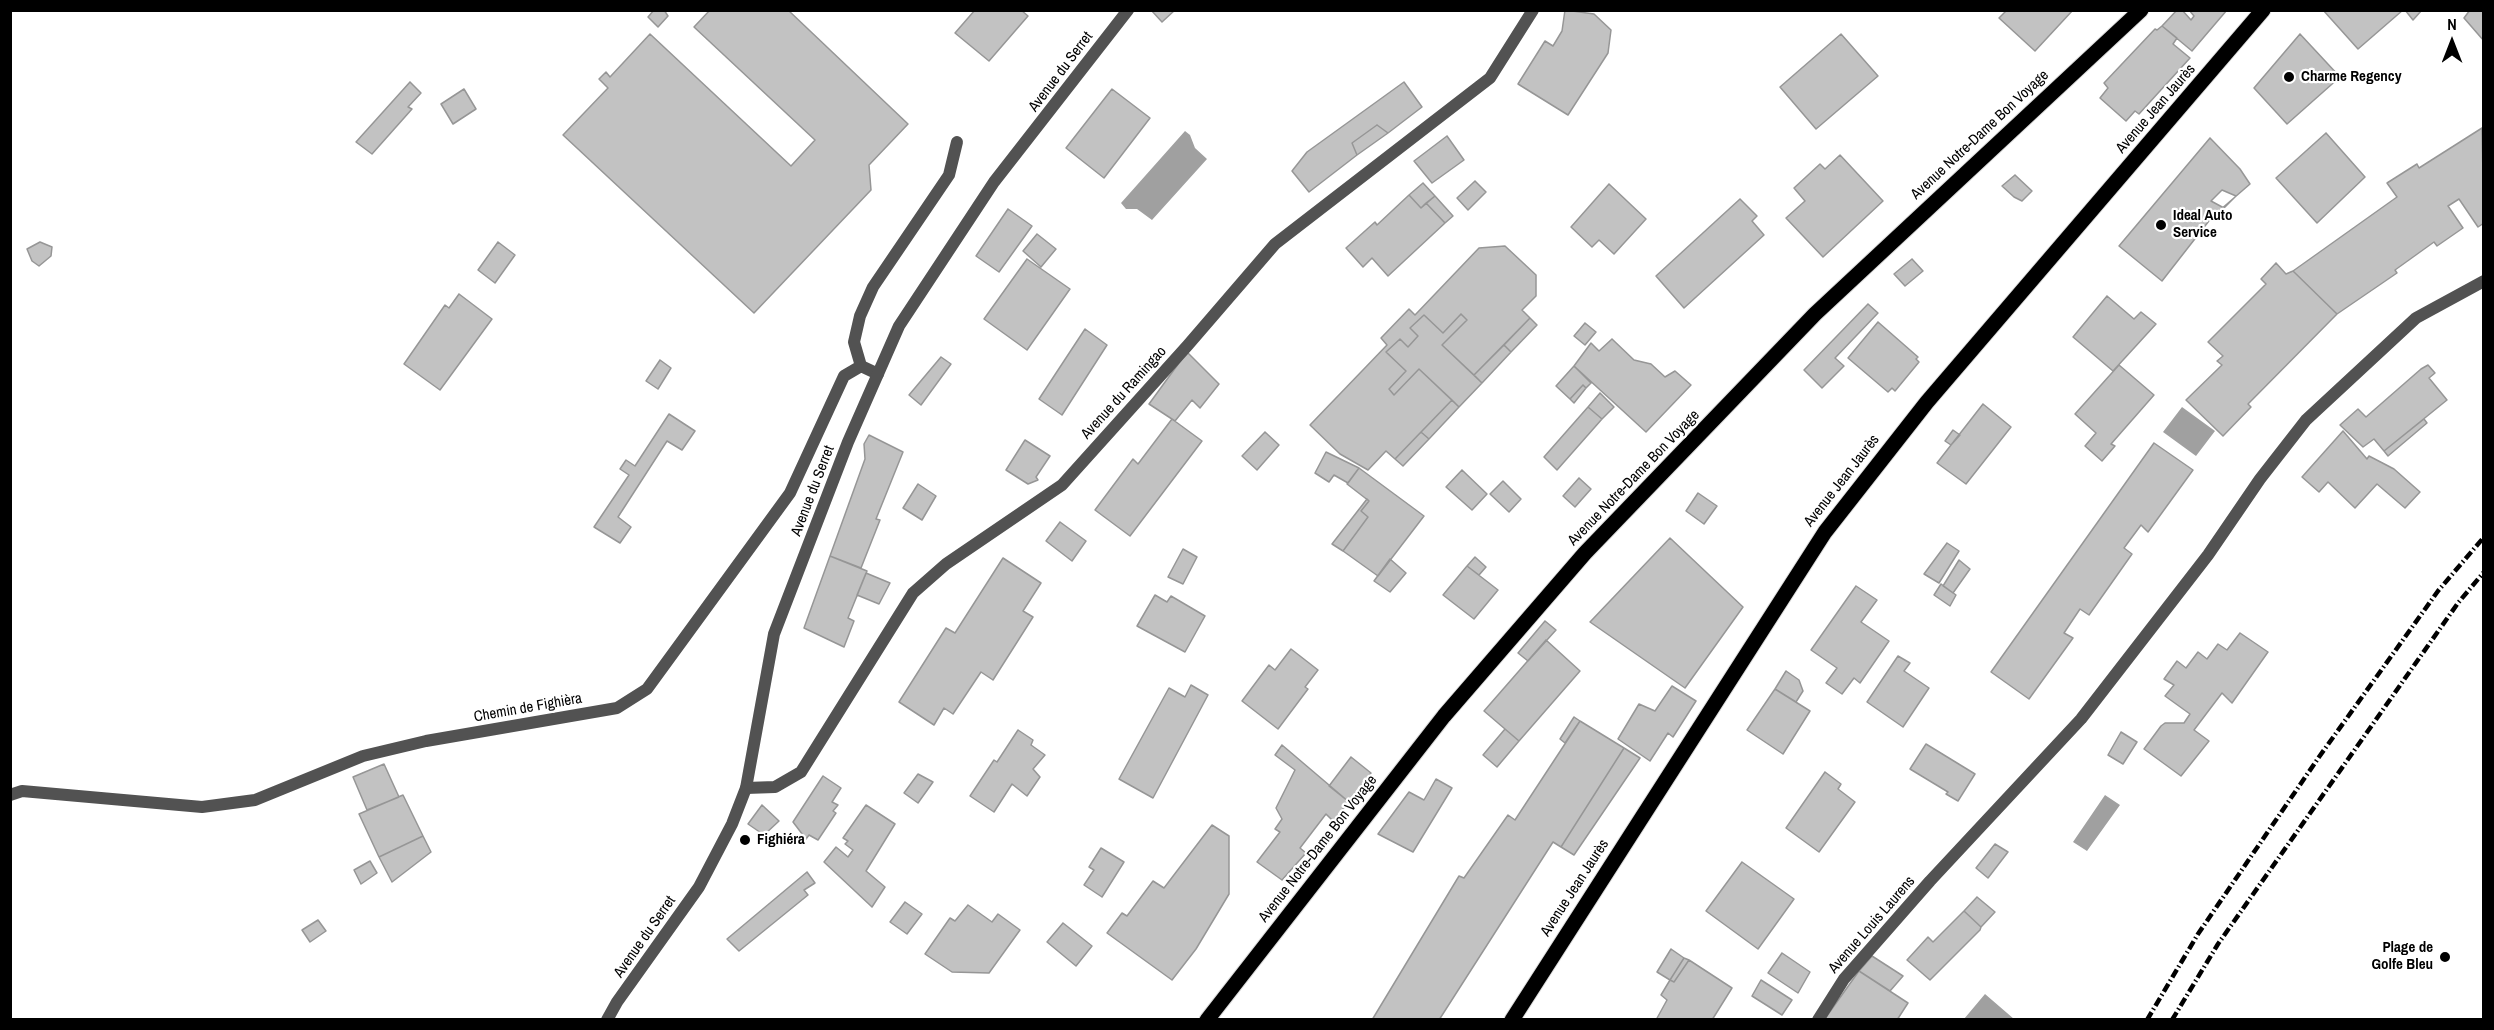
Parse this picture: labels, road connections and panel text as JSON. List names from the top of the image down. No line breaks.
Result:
{"streets":{"main road":["Avenue Jean Jaurès","Avenue Notre-Dame Bon Voyage"],"street":["Avenue du Serret","Avenue du Ramingao","Chemin de Fighièra","Avenue Louis Laurens"]},"crossings":[["Avenue du Serret","Avenue du Ramingao"]],"places":["Charme Regency","Ideal Auto Service","Fighiéra","Plage de Golfe Bleu"],"north":"top"}
